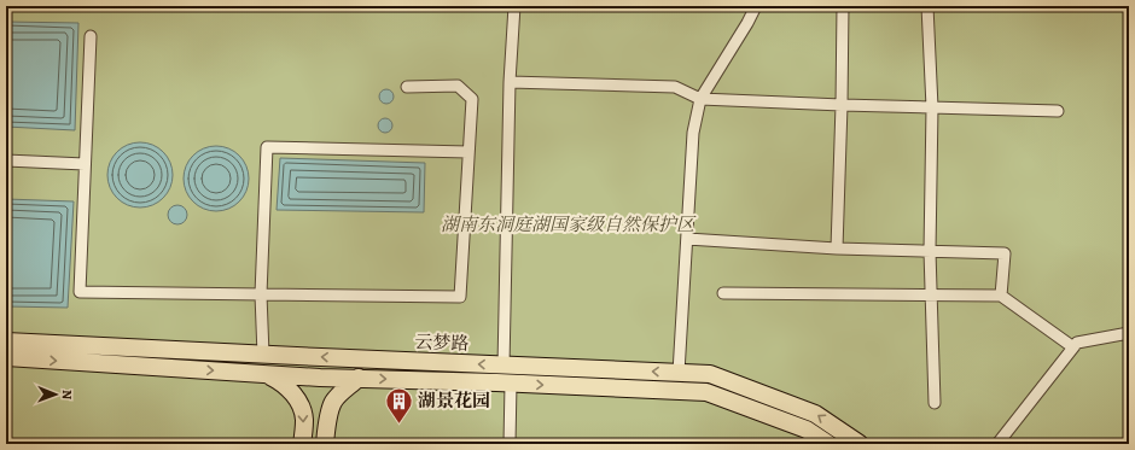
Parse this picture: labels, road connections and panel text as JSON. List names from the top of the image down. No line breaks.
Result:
{"streets":{"main road":["云梦路"]},"parks":["湖南东洞庭湖国家级自然保护区"],"places":{"building":["湖景花园"]},"north":"right"}
